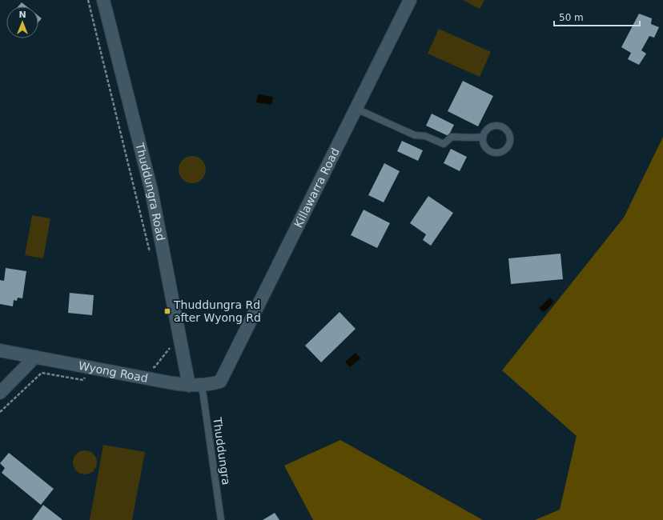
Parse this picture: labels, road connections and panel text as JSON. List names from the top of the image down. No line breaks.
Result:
{"streets":{"street":["Killawarra Road","Thuddungra Road","Wyong Road"],"lane":["Thuddungra"]},"crossings":[["Killawarra Road","Wyong Road"],["Thuddungra Road","Wyong Road"],["Thuddungra Road","Thuddungra"],["Wyong Road","Thuddungra"]],"places":{"transit":["Thuddungra Rd after Wyong Rd"]},"scale_bar":"50 m","north":"top"}
